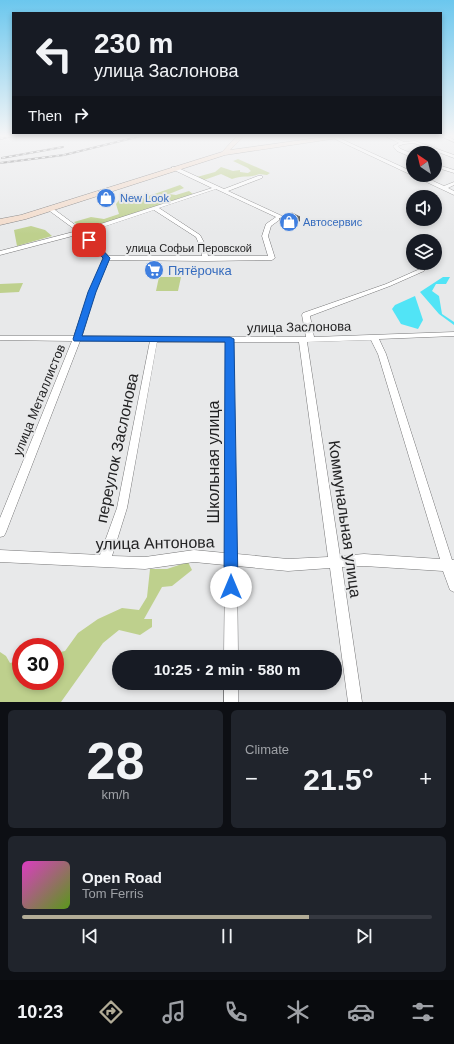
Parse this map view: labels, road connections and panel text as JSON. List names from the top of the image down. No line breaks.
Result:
{"streets":{"street":["улица Софьи Перовской","улица Заслонова","улица Металлистов","переулок Заслонова","Школьная улица","Коммунальная улица","улица Антонова"]},"crossings":[["улица Софьи Перовской","улица Металлистов"],["улица Заслонова","улица Металлистов"],["улица Заслонова","переулок Заслонова"],["улица Заслонова","Школьная улица"],["улица Заслонова","Коммунальная улица"],["переулок Заслонова","улица Антонова"],["Школьная улица","улица Антонова"],["Коммунальная улица","улица Антонова"]],"places":{"shop":["New Look","Автосервис"],"supermarket":["Пятёрочка"]},"north":"top left","page":{"turn":["230 m","улица Заслонова"],"then":"Then","limit":"30","trip":"10:25 · 2 min · 580 m","tile":[["28","km/h"],"Climate"],"heat":["−","21.5°","+"],"song":["Open Road","Tom Ferris"],"tabs":"10:23"}}
